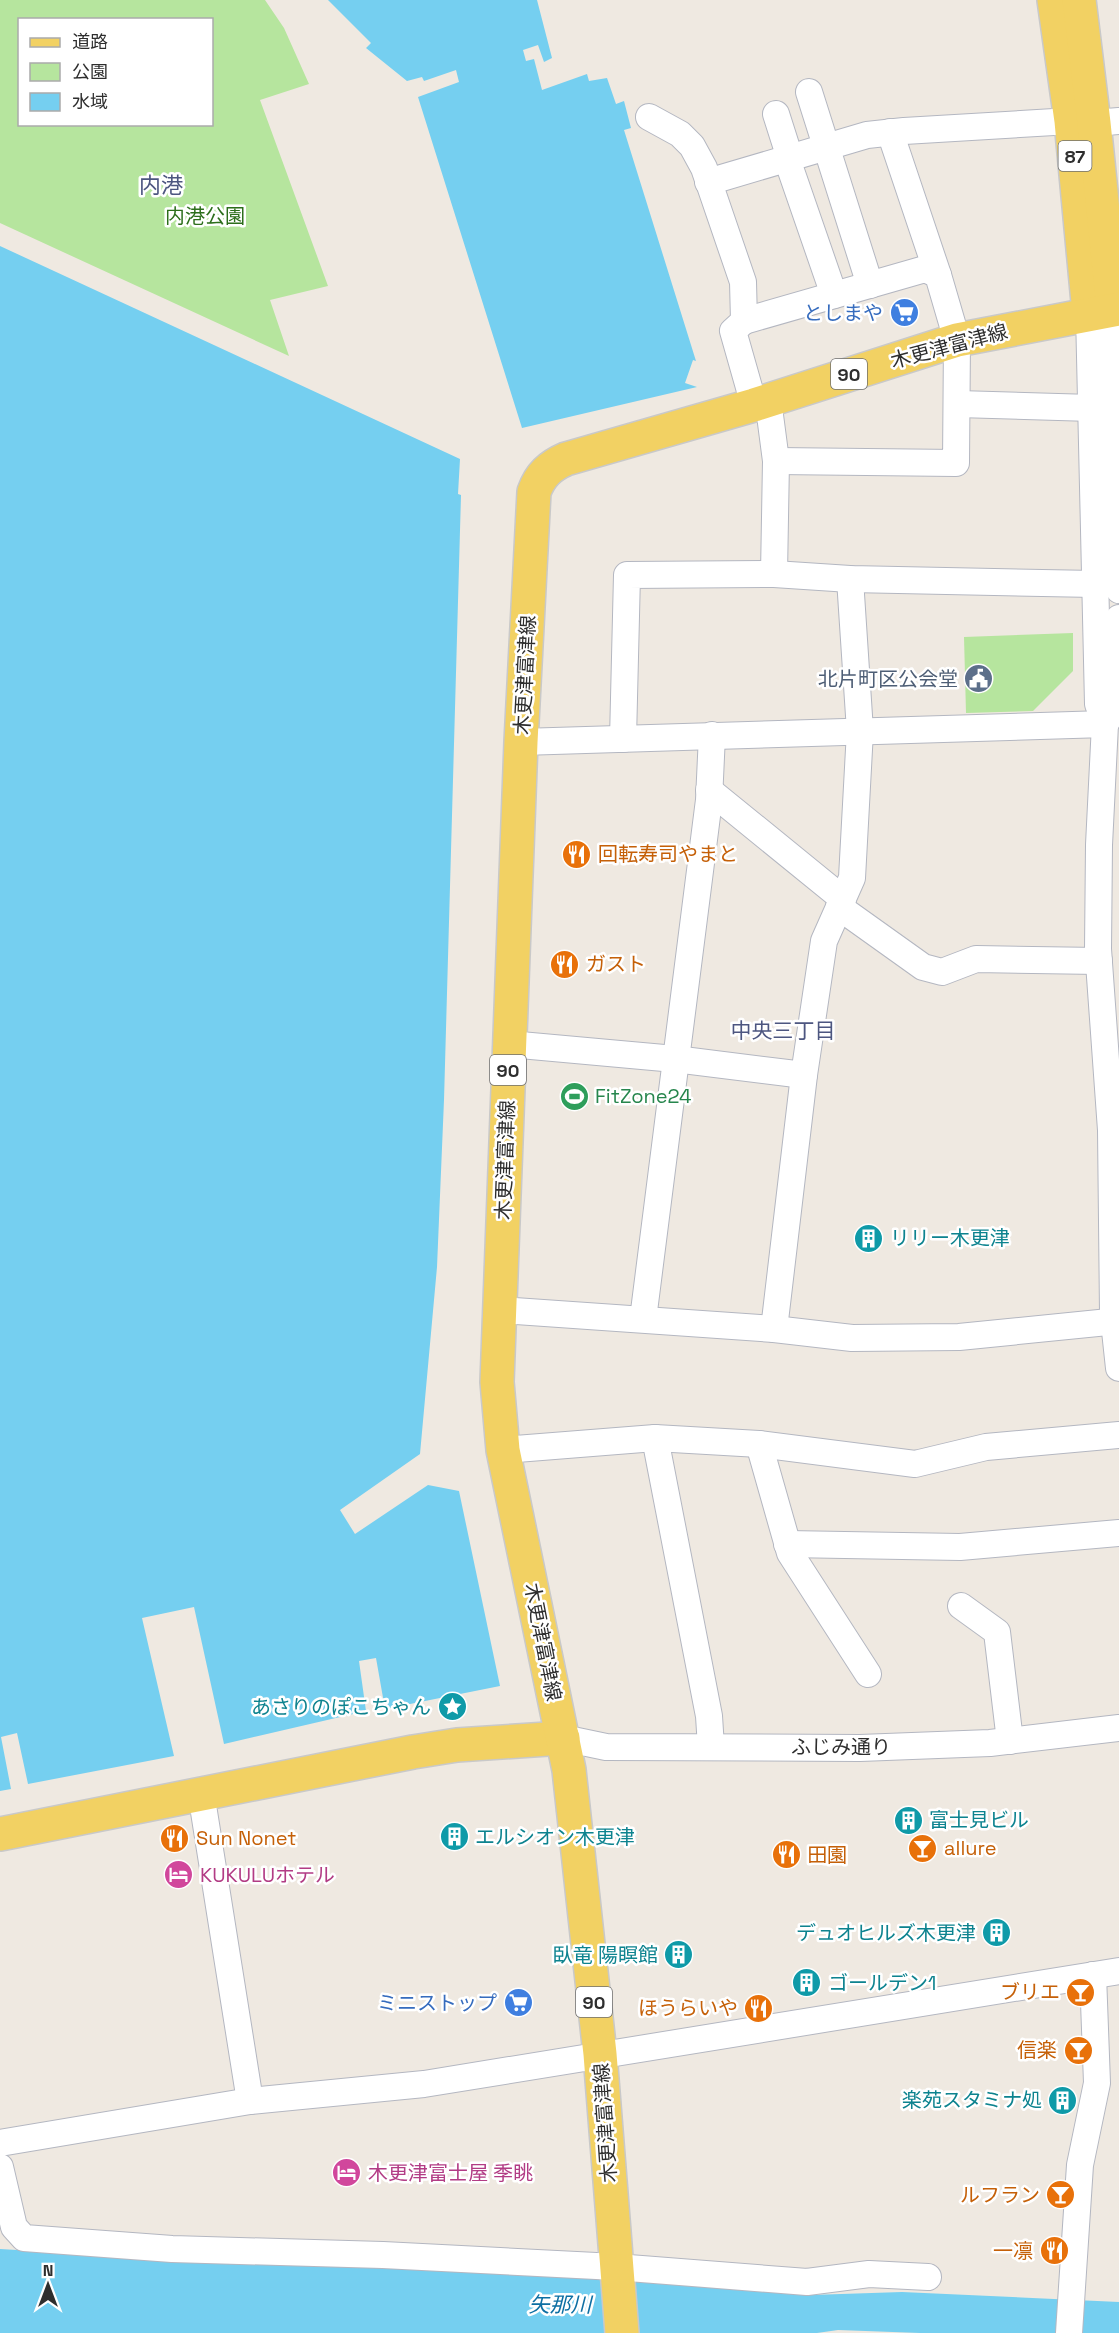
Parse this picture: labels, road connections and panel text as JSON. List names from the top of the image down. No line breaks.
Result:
{"streets":{"main road":["87","木更津富津線","90"],"street":["ふじみ通り"]},"crossings":[["87","木更津富津線"],["木更津富津線","ふじみ通り"]],"districts":["内港","中央三丁目"],"water":["矢那川"],"parks":["内港公園"],"places":{"supermarket":["としまや","ミニストップ"],"public building":["北片町区公会堂"],"restaurant":["回転寿司やまと","ガスト","Sun Nonet","田園","ほうらいや","一凛"],"sports":["FitZone24"],"building":["リリー木更津","富士見ビル","エルシオン木更津","デュオヒルズ木更津","臥竜 陽瞑館","ゴールデン1","楽苑スタミナ処"],"place":["あさりのぽこちゃん"],"bar":["allure","ブリエ","信楽","ルフラン"],"hotel":["KUKULUホテル","木更津富士屋 季眺"]},"legend":["道路","公園","水域"],"north":"top"}
